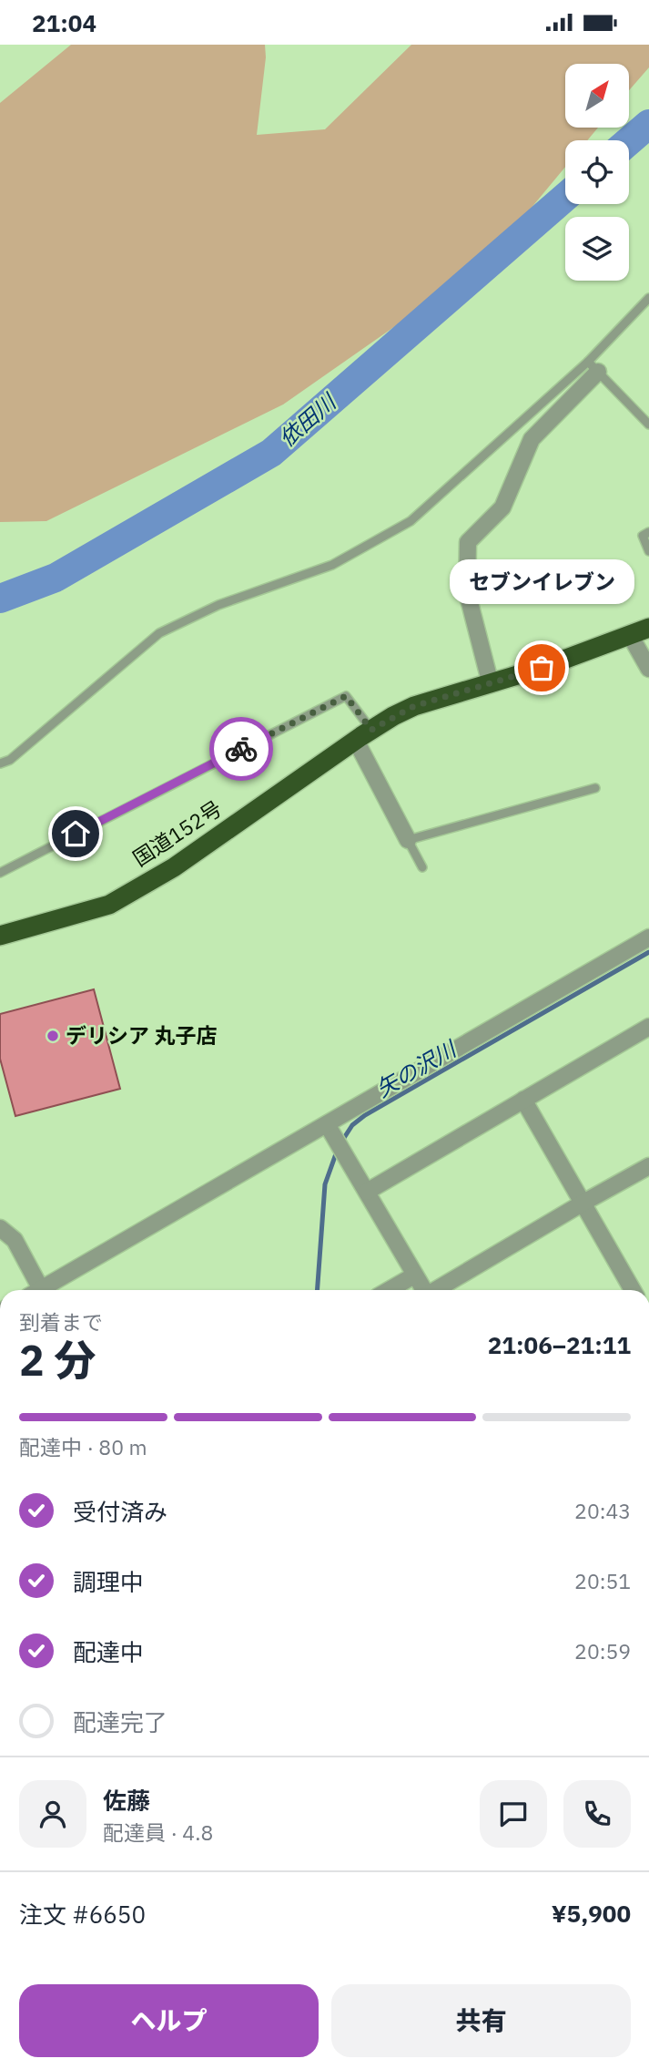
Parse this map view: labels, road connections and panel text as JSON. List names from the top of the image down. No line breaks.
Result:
{"streets":{"highway":["国道152号"]},"water":["依田川","矢の沢川"],"places":["セブンイレブン","デリシア 丸子店"],"north":"top right","page":{"status":"21:04","bubble":"セブンイレブン","heading":["2 分","到着まで","21:06–21:11"],"panel":["佐藤","配達員 · 4.8","注文 #6650","¥5,900"],"bar":"配達中 · 80 m","list":[["受付済み","20:43"],["調理中","20:51"],["配達中","20:59"],"配達完了"],"buttons":["ヘルプ","共有"]}}
